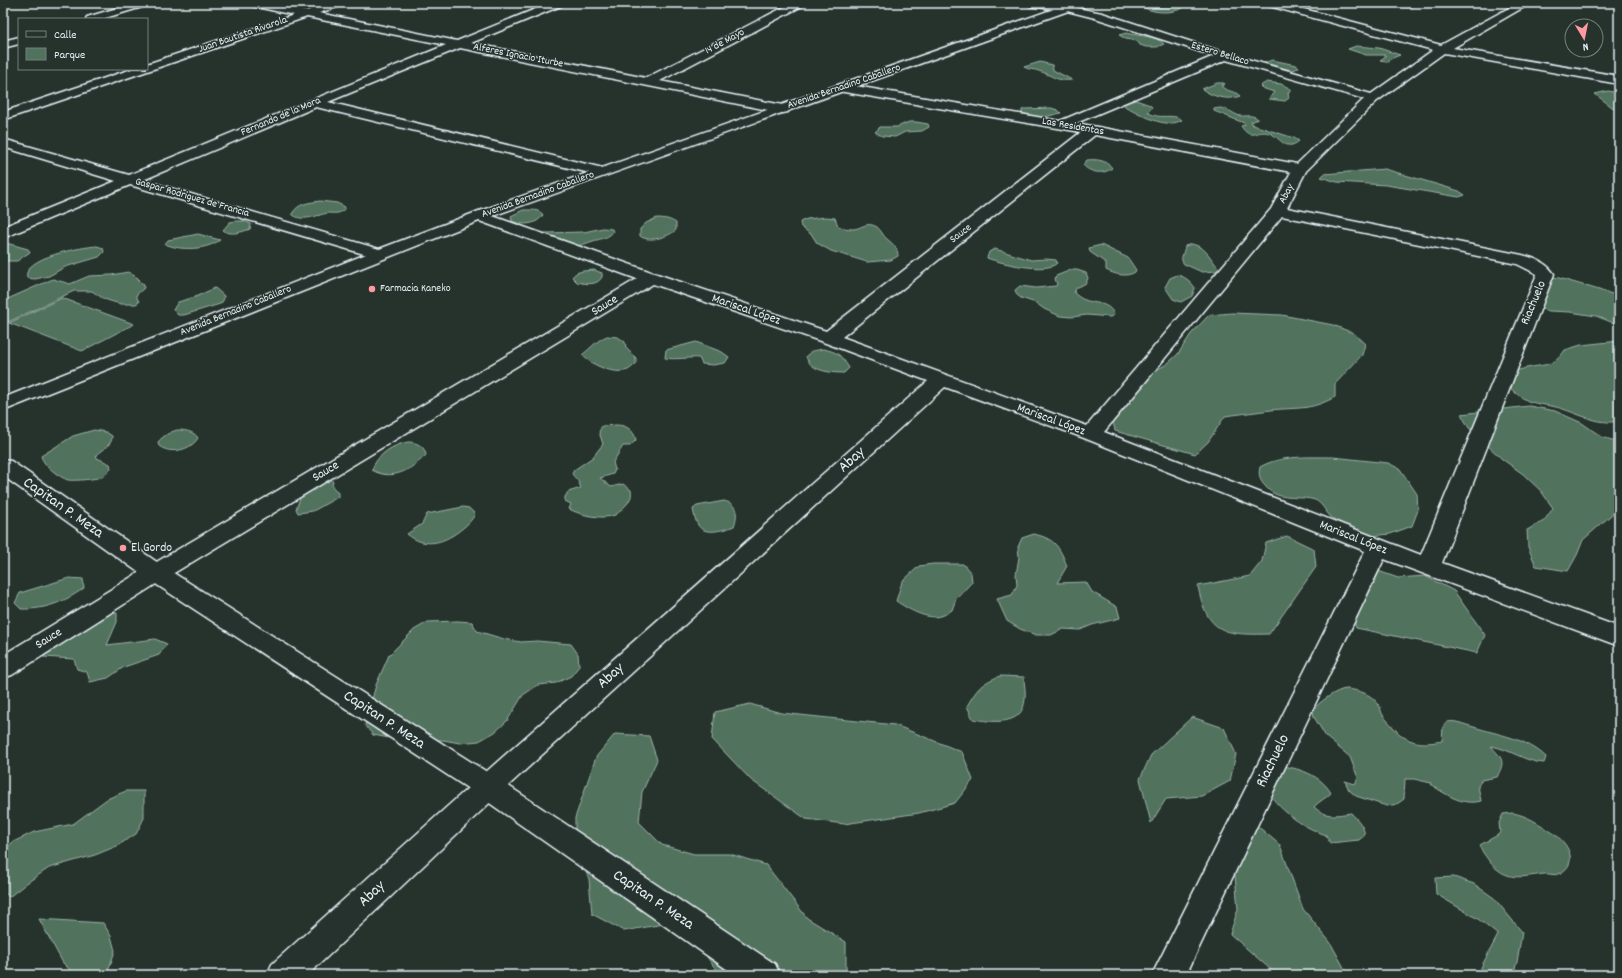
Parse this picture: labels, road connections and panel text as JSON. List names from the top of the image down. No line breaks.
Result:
{"streets":{"street":["Juan Bautista Rivarola","14 de Mayo","Estero Bellaco","Alferes Ignacio Iturbe","Avenida Bernadino Caballero","Fernando de la Mora","Las Residentas","Abay","Gaspar Rodriguez de Francia","Sauce","Riachuelo","Mariscal López","Capitan P. Meza"]},"crossings":[["Juan Bautista Rivarola","Alferes Ignacio Iturbe"],["14 de Mayo","Alferes Ignacio Iturbe"],["Estero Bellaco","Avenida Bernadino Caballero"],["Estero Bellaco","Abay"],["Alferes Ignacio Iturbe","Avenida Bernadino Caballero"],["Alferes Ignacio Iturbe","Fernando de la Mora"],["Avenida Bernadino Caballero","Las Residentas"],["Avenida Bernadino Caballero","Gaspar Rodriguez de Francia"],["Avenida Bernadino Caballero","Mariscal López"],["Fernando de la Mora","Gaspar Rodriguez de Francia"],["Las Residentas","Abay"],["Las Residentas","Sauce"],["Abay","Riachuelo"],["Abay","Mariscal López"],["Abay","Capitan P. Meza"],["Sauce","Mariscal López"],["Sauce","Capitan P. Meza"],["Riachuelo","Mariscal López"]],"places":["Farmacia Kaneko","El Gordo"],"legend":["Calle","Parque"],"north":"bottom"}
